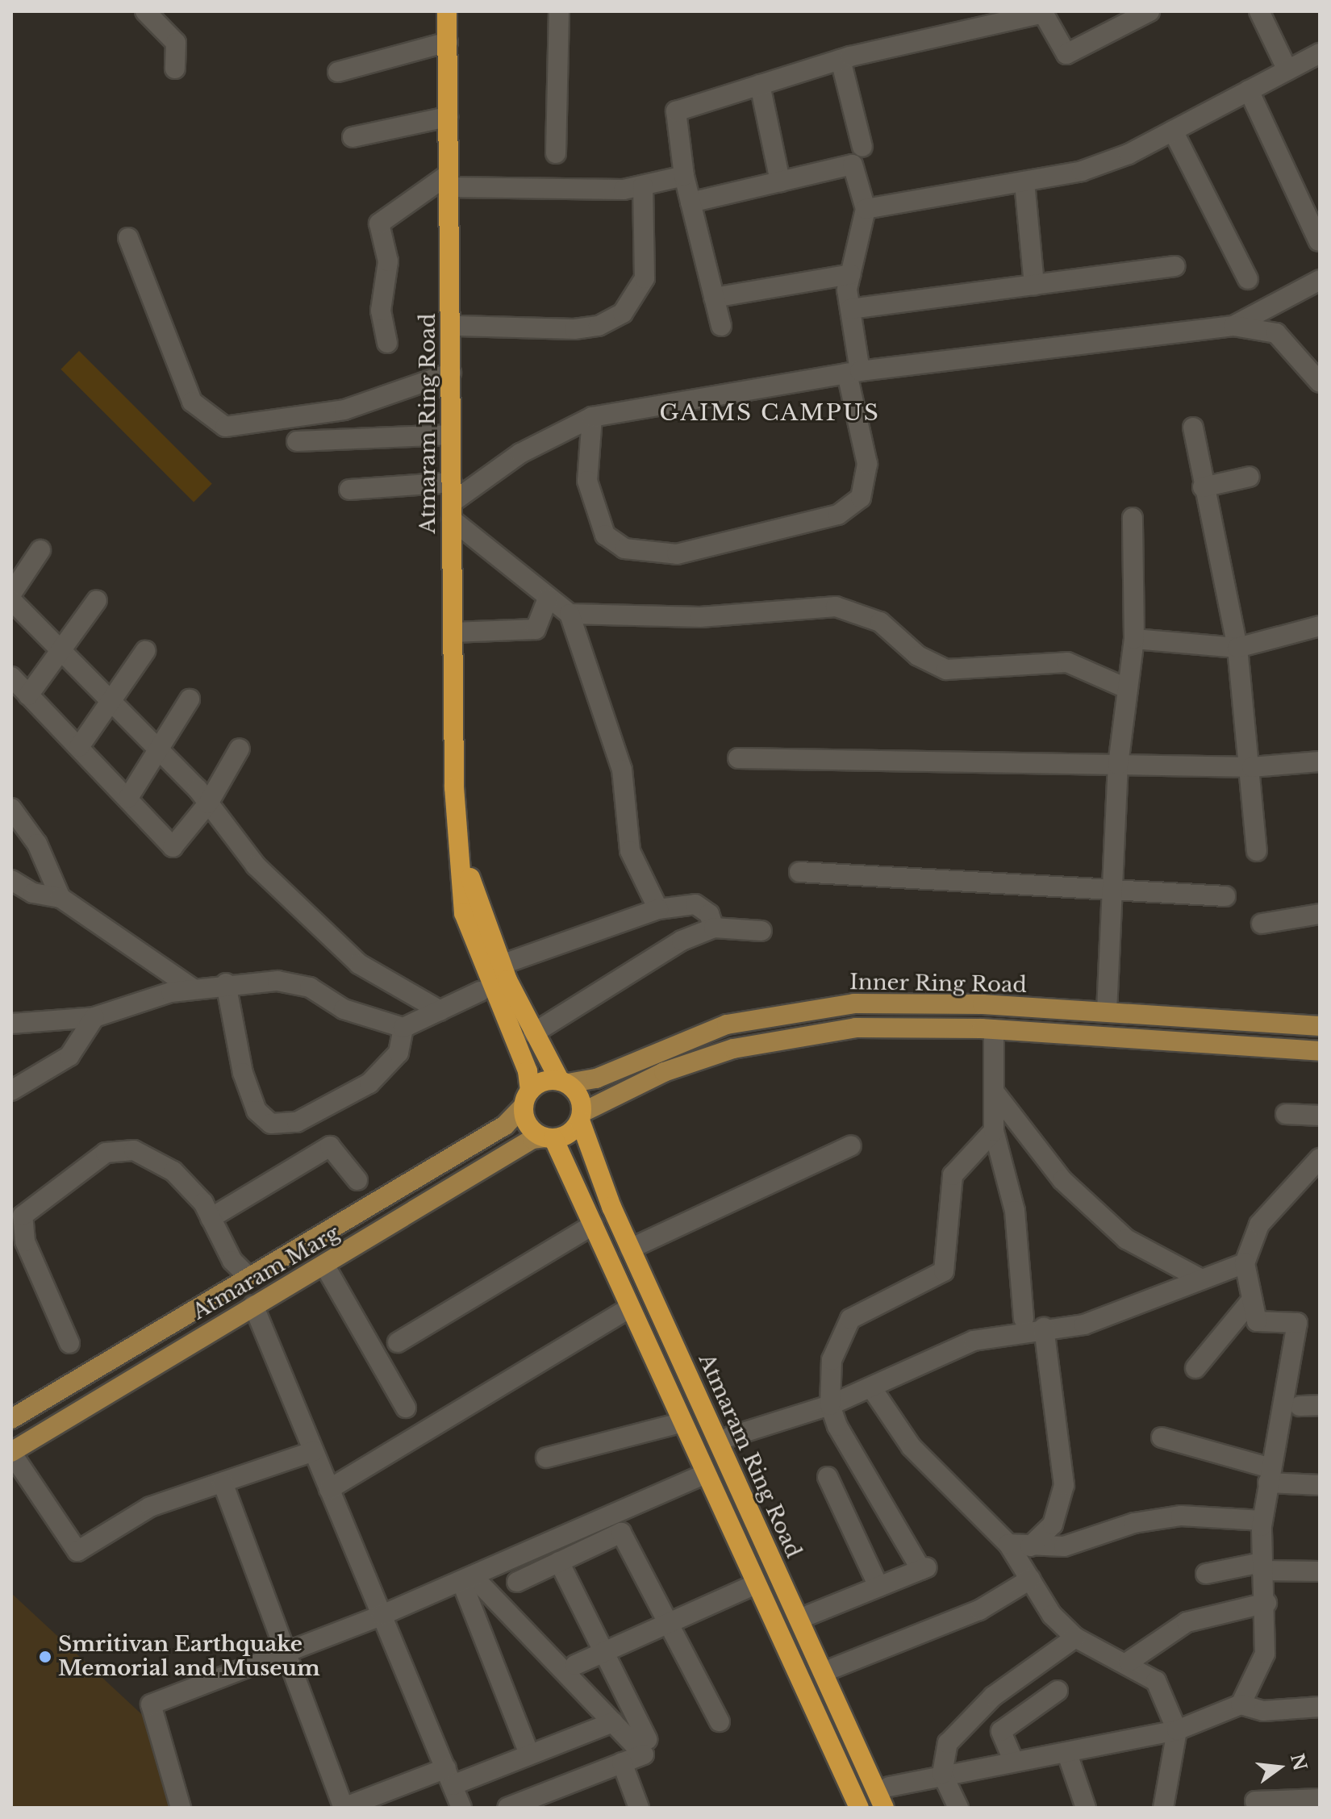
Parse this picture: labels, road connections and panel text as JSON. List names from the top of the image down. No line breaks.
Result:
{"streets":{"highway":["Atmaram Ring Road"],"main road":["Inner Ring Road","Atmaram Marg"]},"crossings":[["Atmaram Ring Road","Inner Ring Road"],["Atmaram Ring Road","Atmaram Marg"],["Inner Ring Road","Atmaram Marg"]],"districts":["GAIMS CAMPUS"],"places":["Smritivan Earthquake Memorial and Museum"],"north":"right"}
